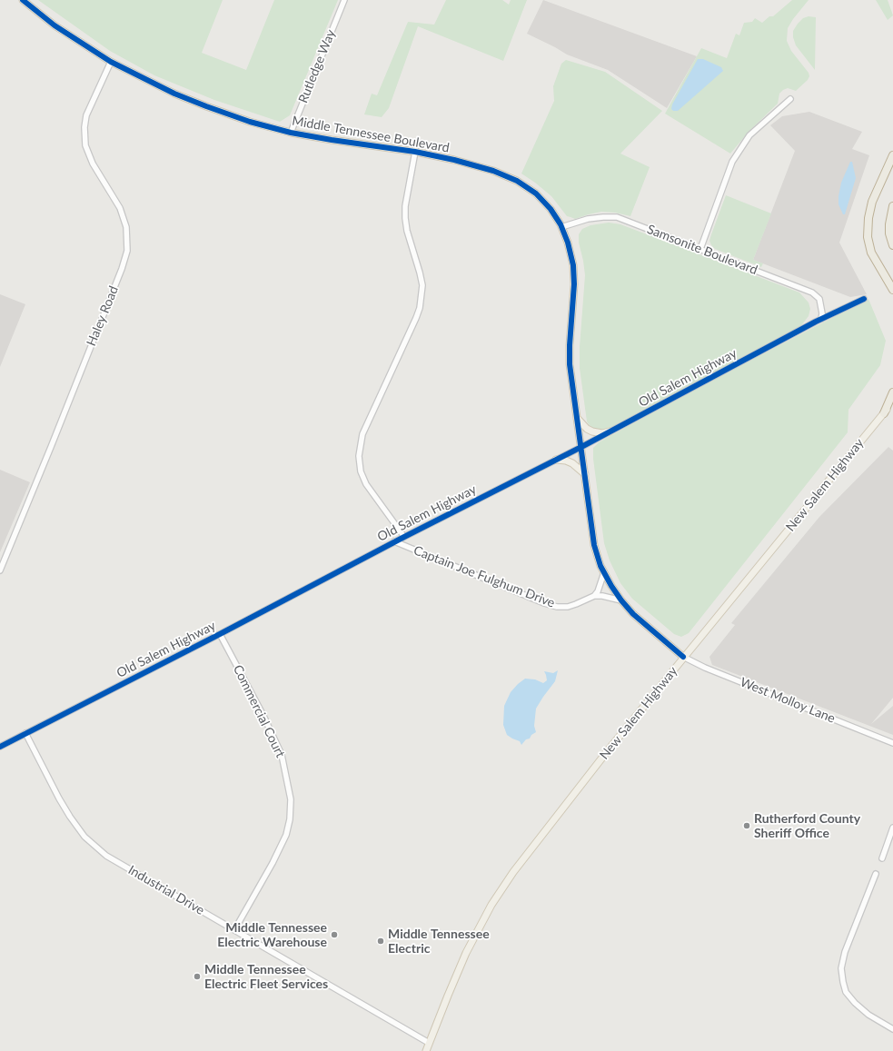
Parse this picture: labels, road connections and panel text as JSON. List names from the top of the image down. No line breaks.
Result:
{"streets":{"main road":["Middle Tennessee Boulevard","New Salem Highway"],"street":["Rutledge Way","Samsonite Boulevard","Haley Road","Old Salem Highway","Captain Joe Fulghum Drive","West Molloy Lane","Commercial Court","Industrial Drive"]},"crossings":[["Rutledge Way","Middle Tennessee Boulevard"],["Middle Tennessee Boulevard","Samsonite Boulevard"],["Middle Tennessee Boulevard","Haley Road"],["Middle Tennessee Boulevard","Old Salem Highway"],["Middle Tennessee Boulevard","New Salem Highway"],["Middle Tennessee Boulevard","Captain Joe Fulghum Drive"],["Middle Tennessee Boulevard","West Molloy Lane"],["Samsonite Boulevard","Old Salem Highway"],["Old Salem Highway","Captain Joe Fulghum Drive"],["Old Salem Highway","Commercial Court"],["Old Salem Highway","Industrial Drive"],["New Salem Highway","West Molloy Lane"],["New Salem Highway","Industrial Drive"],["Commercial Court","Industrial Drive"]],"places":["Rutherford County Sheriff Office","Middle Tennessee Electric Warehouse","Middle Tennessee Electric","Middle Tennessee Electric Fleet Services"]}
